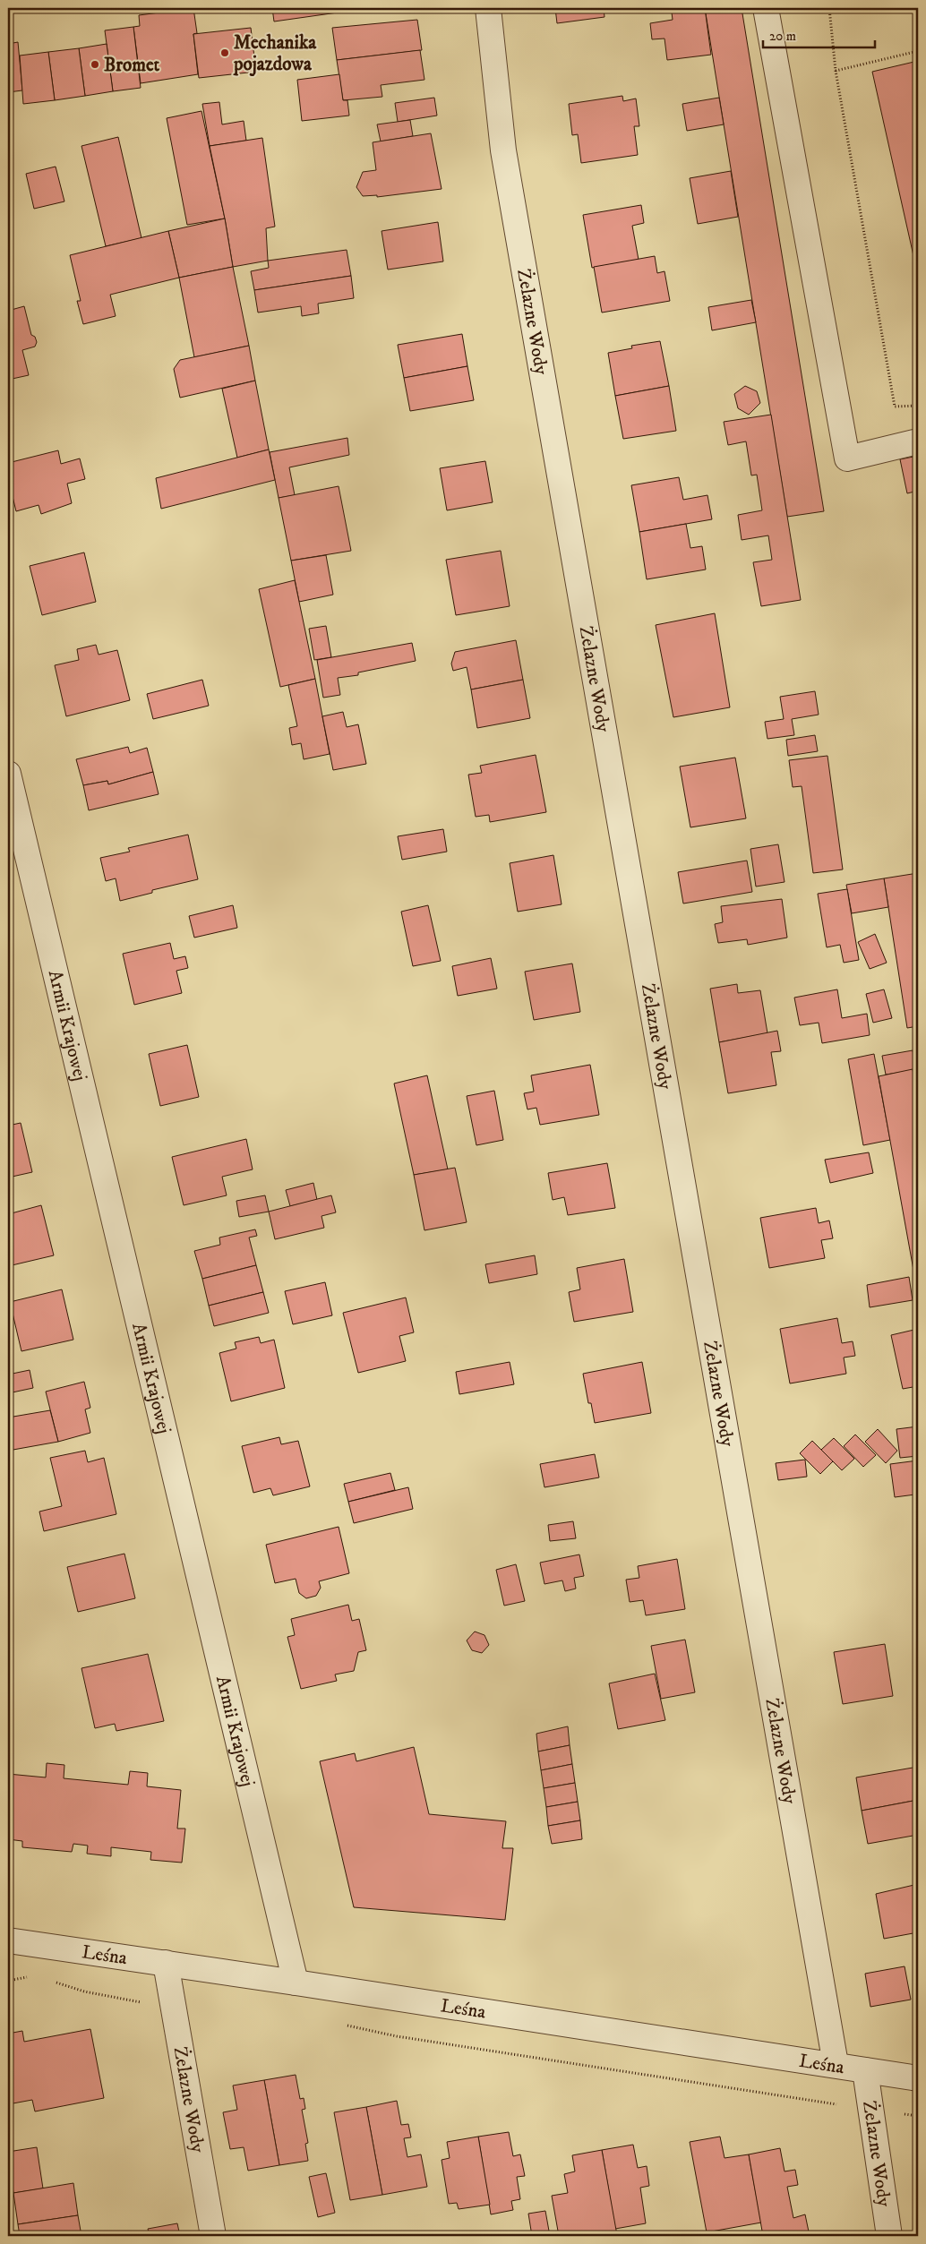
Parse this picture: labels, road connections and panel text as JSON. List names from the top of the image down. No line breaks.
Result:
{"streets":{"street":["Żelazne Wody","Armii Krajowej","Leśna"]},"crossings":[["Żelazne Wody","Leśna"],["Armii Krajowej","Leśna"]],"places":["Mechanika pojazdowa","Bromet"],"scale_bar":"20 m"}
